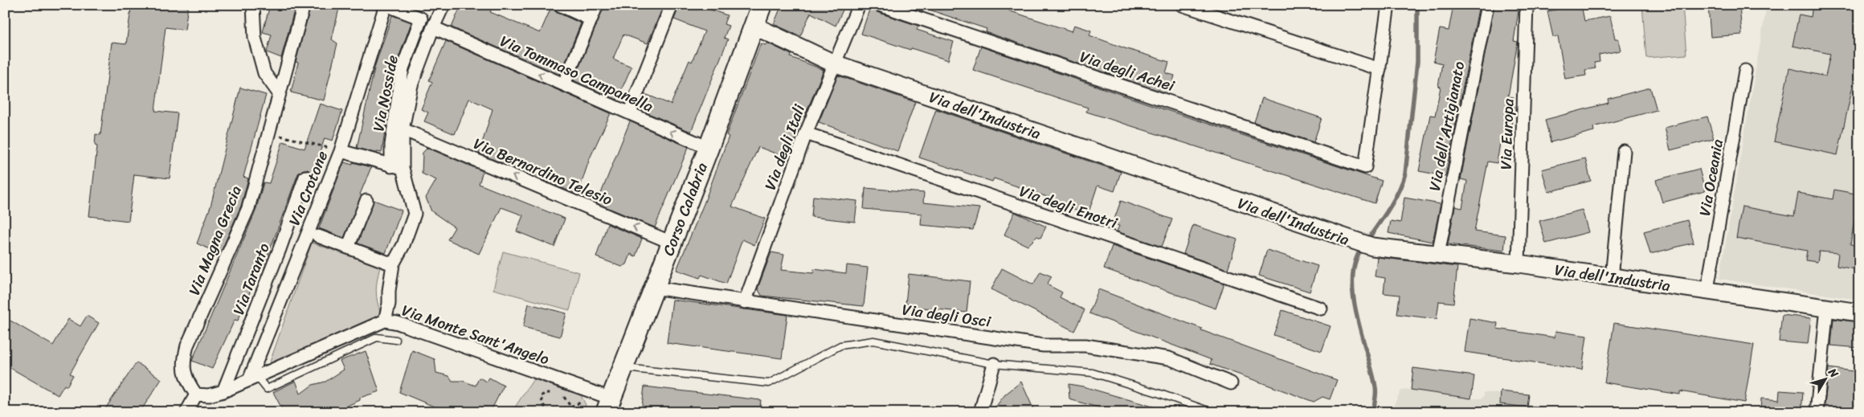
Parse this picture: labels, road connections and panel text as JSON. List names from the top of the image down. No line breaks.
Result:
{"streets":{"main road":["Corso Calabria"],"street":["Via degli Achei","Via Tommaso Campanella","Via Nosside","Via dell'Industria","Via dell'Artigianato","Via Europa","Via degli Itali","Via Bernardino Telesio","Via Oceania","Via Crotone","Via degli Enotri","Via Magna Grecia","Via Taranto","Via degli Osci","Via Monte Sant'Angelo"]},"crossings":[["Via Tommaso Campanella","Corso Calabria"],["Via Nosside","Via Crotone"],["Via dell'Industria","Via dell'Artigianato"],["Via dell'Industria","Via Europa"],["Via dell'Industria","Via degli Itali"],["Via dell'Industria","Via Oceania"],["Via dell'Industria","Corso Calabria"],["Via degli Itali","Via degli Enotri"],["Via degli Itali","Via degli Osci"],["Via Bernardino Telesio","Corso Calabria"],["Via Crotone","Via Monte Sant'Angelo"],["Corso Calabria","Via degli Osci"],["Corso Calabria","Via Monte Sant'Angelo"],["Via Magna Grecia","Via Monte Sant'Angelo"],["Via Taranto","Via Monte Sant'Angelo"]],"one_way":["Via Tommaso Campanella","Via Bernardino Telesio"],"north":"top right"}
